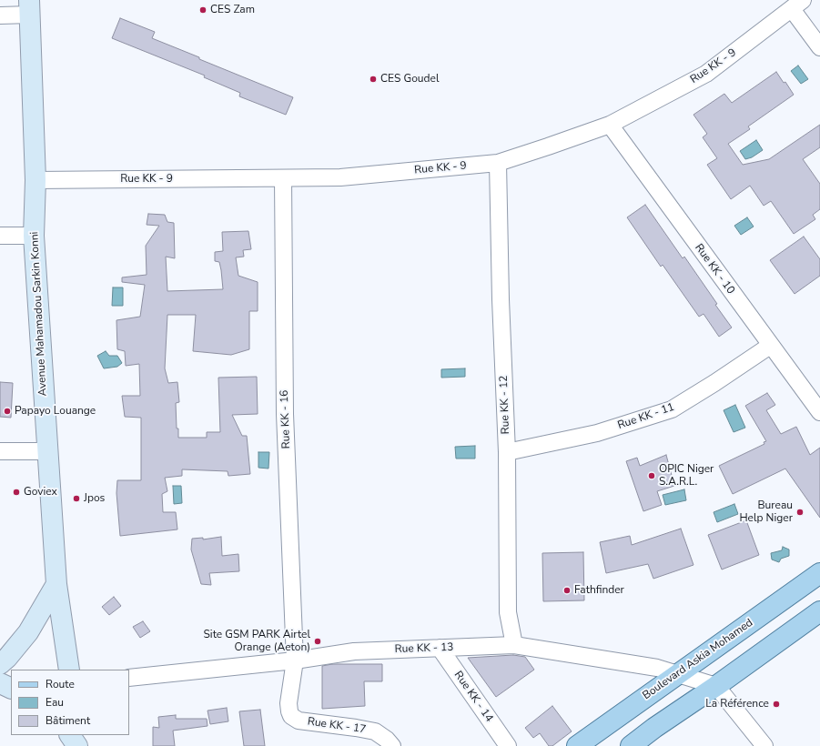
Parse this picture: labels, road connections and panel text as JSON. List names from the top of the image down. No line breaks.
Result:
{"streets":{"main road":["Boulevard Askia Mohamed"],"street":["Rue KK - 9","Rue KK - 10","Avenue Mahamadou Sarkin Konni","Rue KK - 12","Rue KK - 11","Rue KK - 16","Rue KK - 13","Rue KK - 14","Rue KK - 17"]},"crossings":[["Rue KK - 9","Rue KK - 10"],["Rue KK - 9","Avenue Mahamadou Sarkin Konni"],["Rue KK - 9","Rue KK - 12"],["Rue KK - 9","Rue KK - 16"],["Rue KK - 10","Rue KK - 11"],["Rue KK - 12","Rue KK - 11"],["Rue KK - 12","Rue KK - 13"],["Rue KK - 16","Rue KK - 13"],["Rue KK - 16","Rue KK - 17"],["Rue KK - 13","Boulevard Askia Mohamed"],["Rue KK - 13","Rue KK - 14"]],"places":["CES Zam","CES Goudel","Papayo Louange","OPIC Niger S.A.R.L.","Goviex","Jpos","Bureau Help Niger","Fathfinder","Site GSM PARK Airtel Orange (Aeton)","La Référence"],"legend":["Route","Eau","Bâtiment"]}
